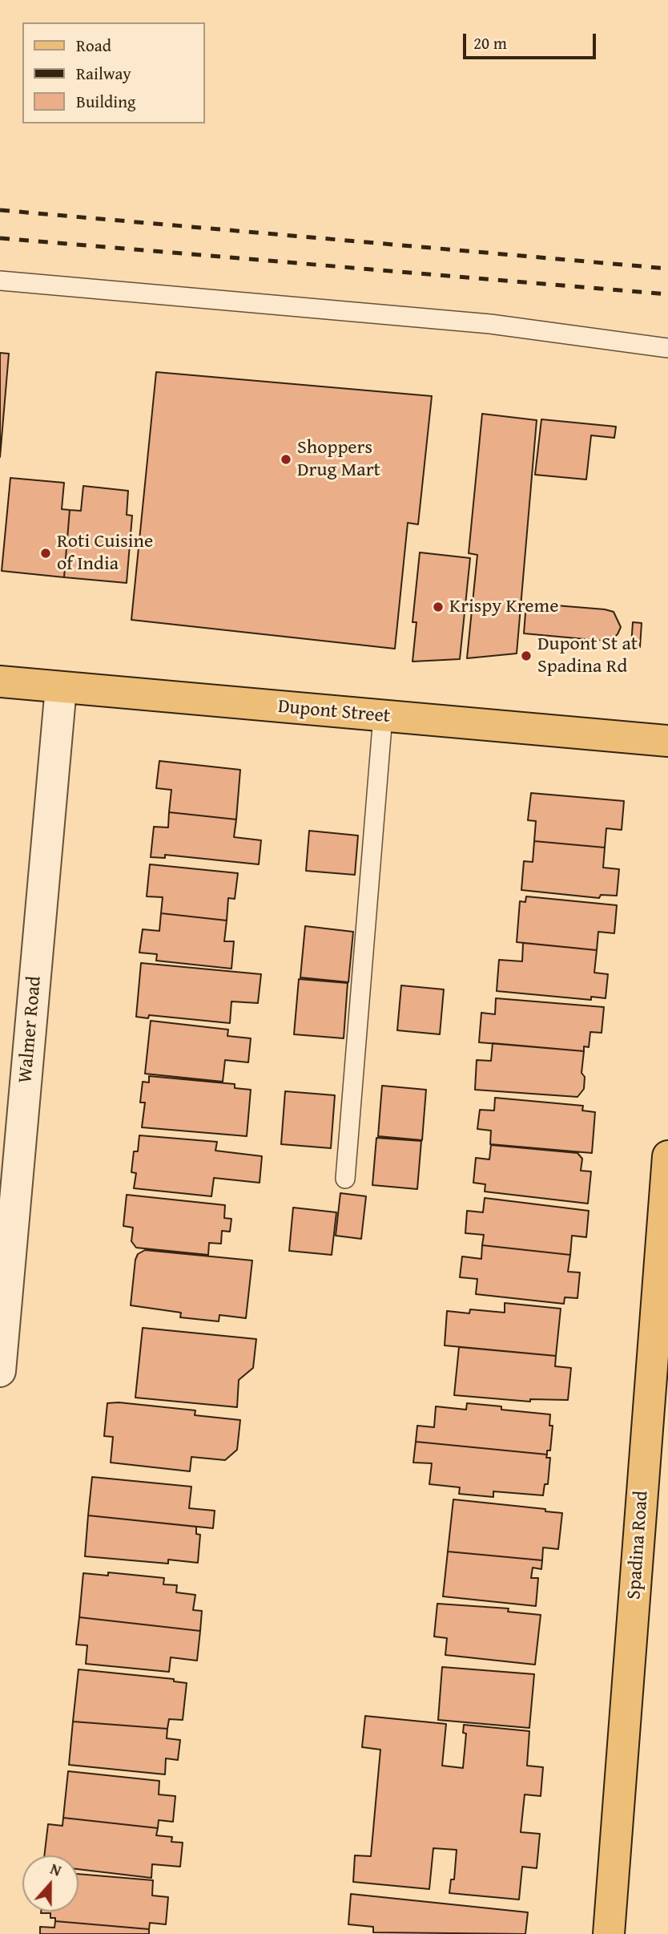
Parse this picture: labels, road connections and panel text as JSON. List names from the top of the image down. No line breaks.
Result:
{"streets":{"main road":["Dupont Street","Spadina Road"],"street":["Walmer Road"]},"crossings":[["Dupont Street","Walmer Road"]],"places":["Shoppers Drug Mart","Roti Cuisine of India","Krispy Kreme","Dupont St at Spadina Rd"],"legend":["Road","Railway","Building"],"scale_bar":"20 m","north":"top"}
